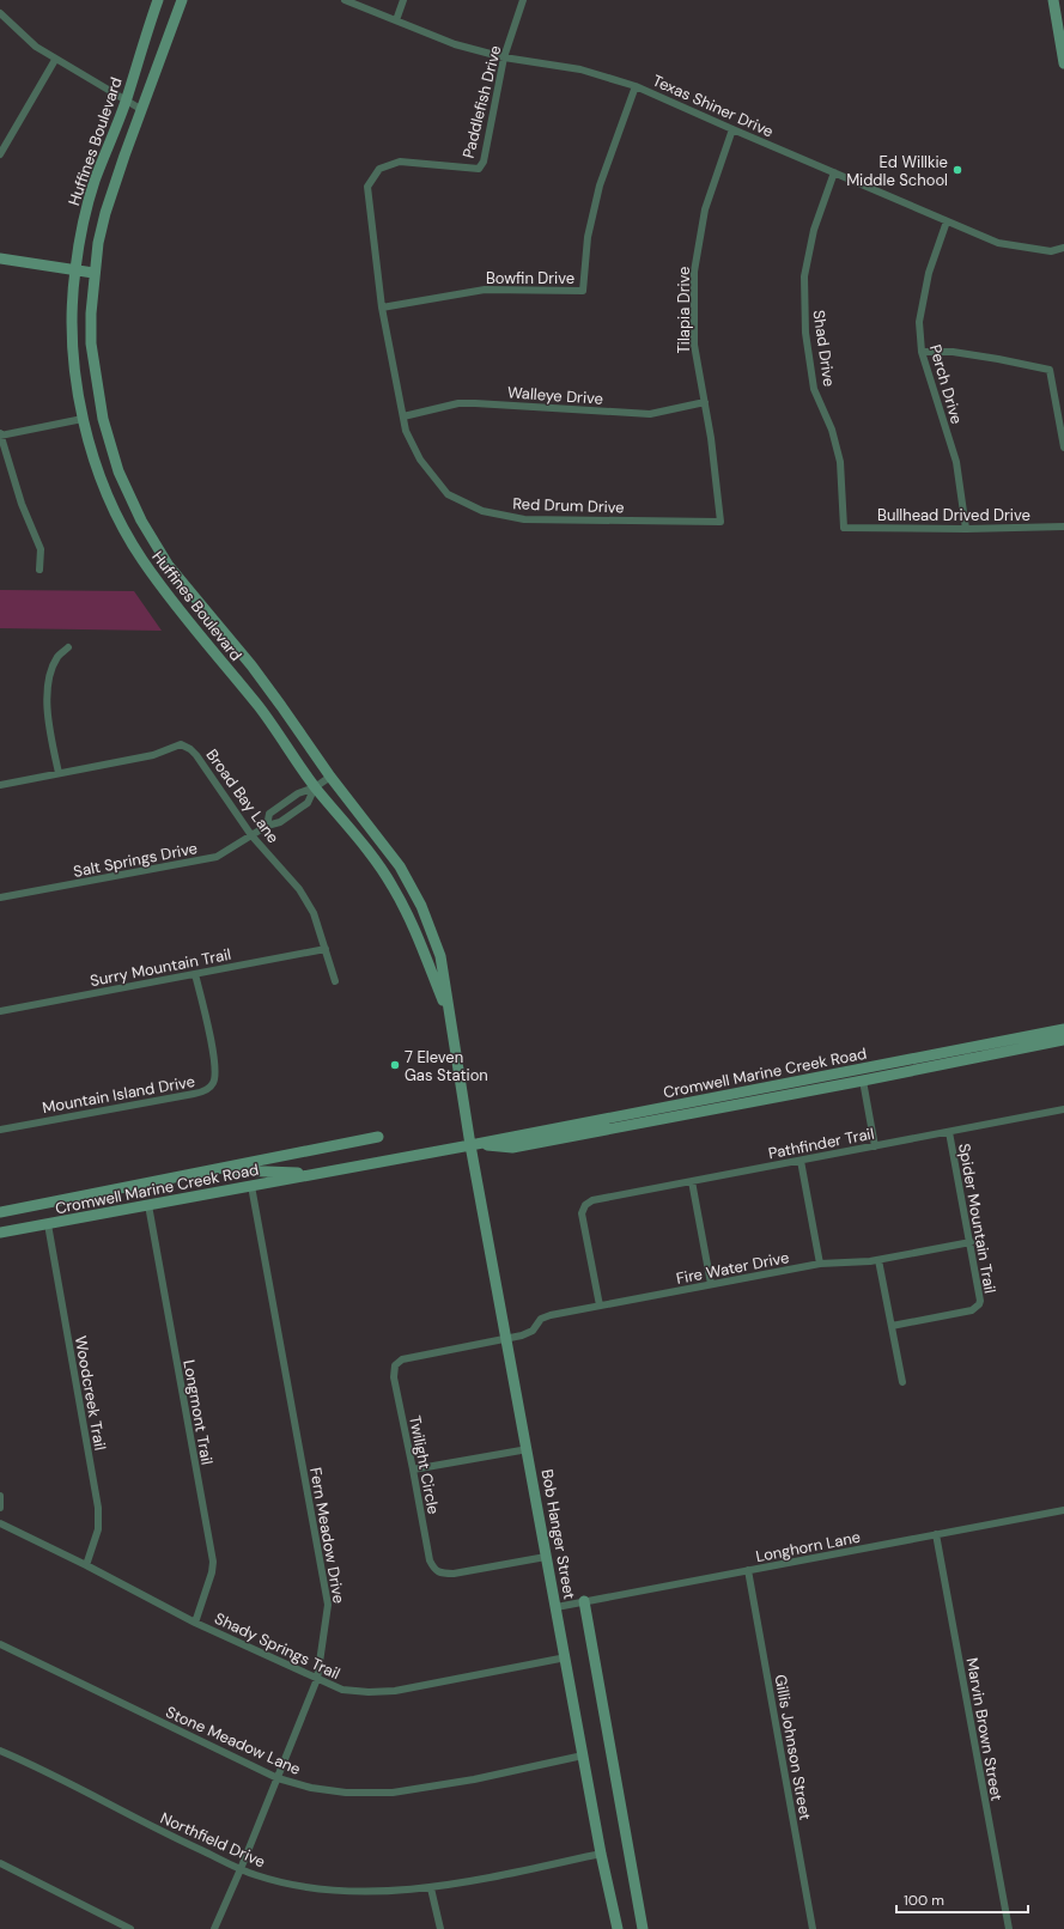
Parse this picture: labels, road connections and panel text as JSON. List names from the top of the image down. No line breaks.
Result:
{"streets":{"main road":["Huffines Boulevard","Cromwell Marine Creek Road","Bob Hanger Street"],"street":["Paddlefish Drive","Texas Shiner Drive","Bowfin Drive","Tilapia Drive","Shad Drive","Perch Drive","Walleye Drive","Red Drum Drive","Bullhead Drived Drive","Broad Bay Lane","Salt Springs Drive","Surry Mountain Trail","Mountain Island Drive","Pathfinder Trail","Spider Mountain Trail","Fire Water Drive","Woodcreek Trail","Longmont Trail","Twilight Circle","Fern Meadow Drive","Longhorn Lane","Shady Springs Trail","Marvin Brown Street","Stone Meadow Lane","Gillis Johnson Street","Northfield Drive"]},"crossings":[["Paddlefish Drive","Texas Shiner Drive"],["Paddlefish Drive","Bowfin Drive"],["Paddlefish Drive","Red Drum Drive"],["Texas Shiner Drive","Bowfin Drive"],["Texas Shiner Drive","Tilapia Drive"],["Texas Shiner Drive","Shad Drive"],["Texas Shiner Drive","Perch Drive"],["Huffines Boulevard","Salt Springs Drive"],["Huffines Boulevard","Cromwell Marine Creek Road"],["Huffines Boulevard","Bob Hanger Street"],["Bowfin Drive","Red Drum Drive"],["Tilapia Drive","Walleye Drive"],["Tilapia Drive","Red Drum Drive"],["Shad Drive","Bullhead Drived Drive"],["Perch Drive","Bullhead Drived Drive"],["Walleye Drive","Red Drum Drive"],["Broad Bay Lane","Salt Springs Drive"],["Broad Bay Lane","Surry Mountain Trail"],["Surry Mountain Trail","Mountain Island Drive"],["Cromwell Marine Creek Road","Woodcreek Trail"],["Cromwell Marine Creek Road","Longmont Trail"],["Cromwell Marine Creek Road","Bob Hanger Street"],["Cromwell Marine Creek Road","Fern Meadow Drive"],["Pathfinder Trail","Spider Mountain Trail"],["Pathfinder Trail","Fire Water Drive"],["Spider Mountain Trail","Fire Water Drive"],["Fire Water Drive","Twilight Circle"],["Fire Water Drive","Bob Hanger Street"],["Woodcreek Trail","Shady Springs Trail"],["Longmont Trail","Shady Springs Trail"],["Twilight Circle","Bob Hanger Street"],["Bob Hanger Street","Longhorn Lane"],["Bob Hanger Street","Shady Springs Trail"],["Bob Hanger Street","Stone Meadow Lane"],["Bob Hanger Street","Northfield Drive"],["Fern Meadow Drive","Shady Springs Trail"],["Fern Meadow Drive","Stone Meadow Lane"],["Fern Meadow Drive","Northfield Drive"],["Longhorn Lane","Marvin Brown Street"],["Longhorn Lane","Gillis Johnson Street"]],"places":["Ed Willkie Middle School","7 Eleven Gas Station"],"scale_bar":"100 m"}
